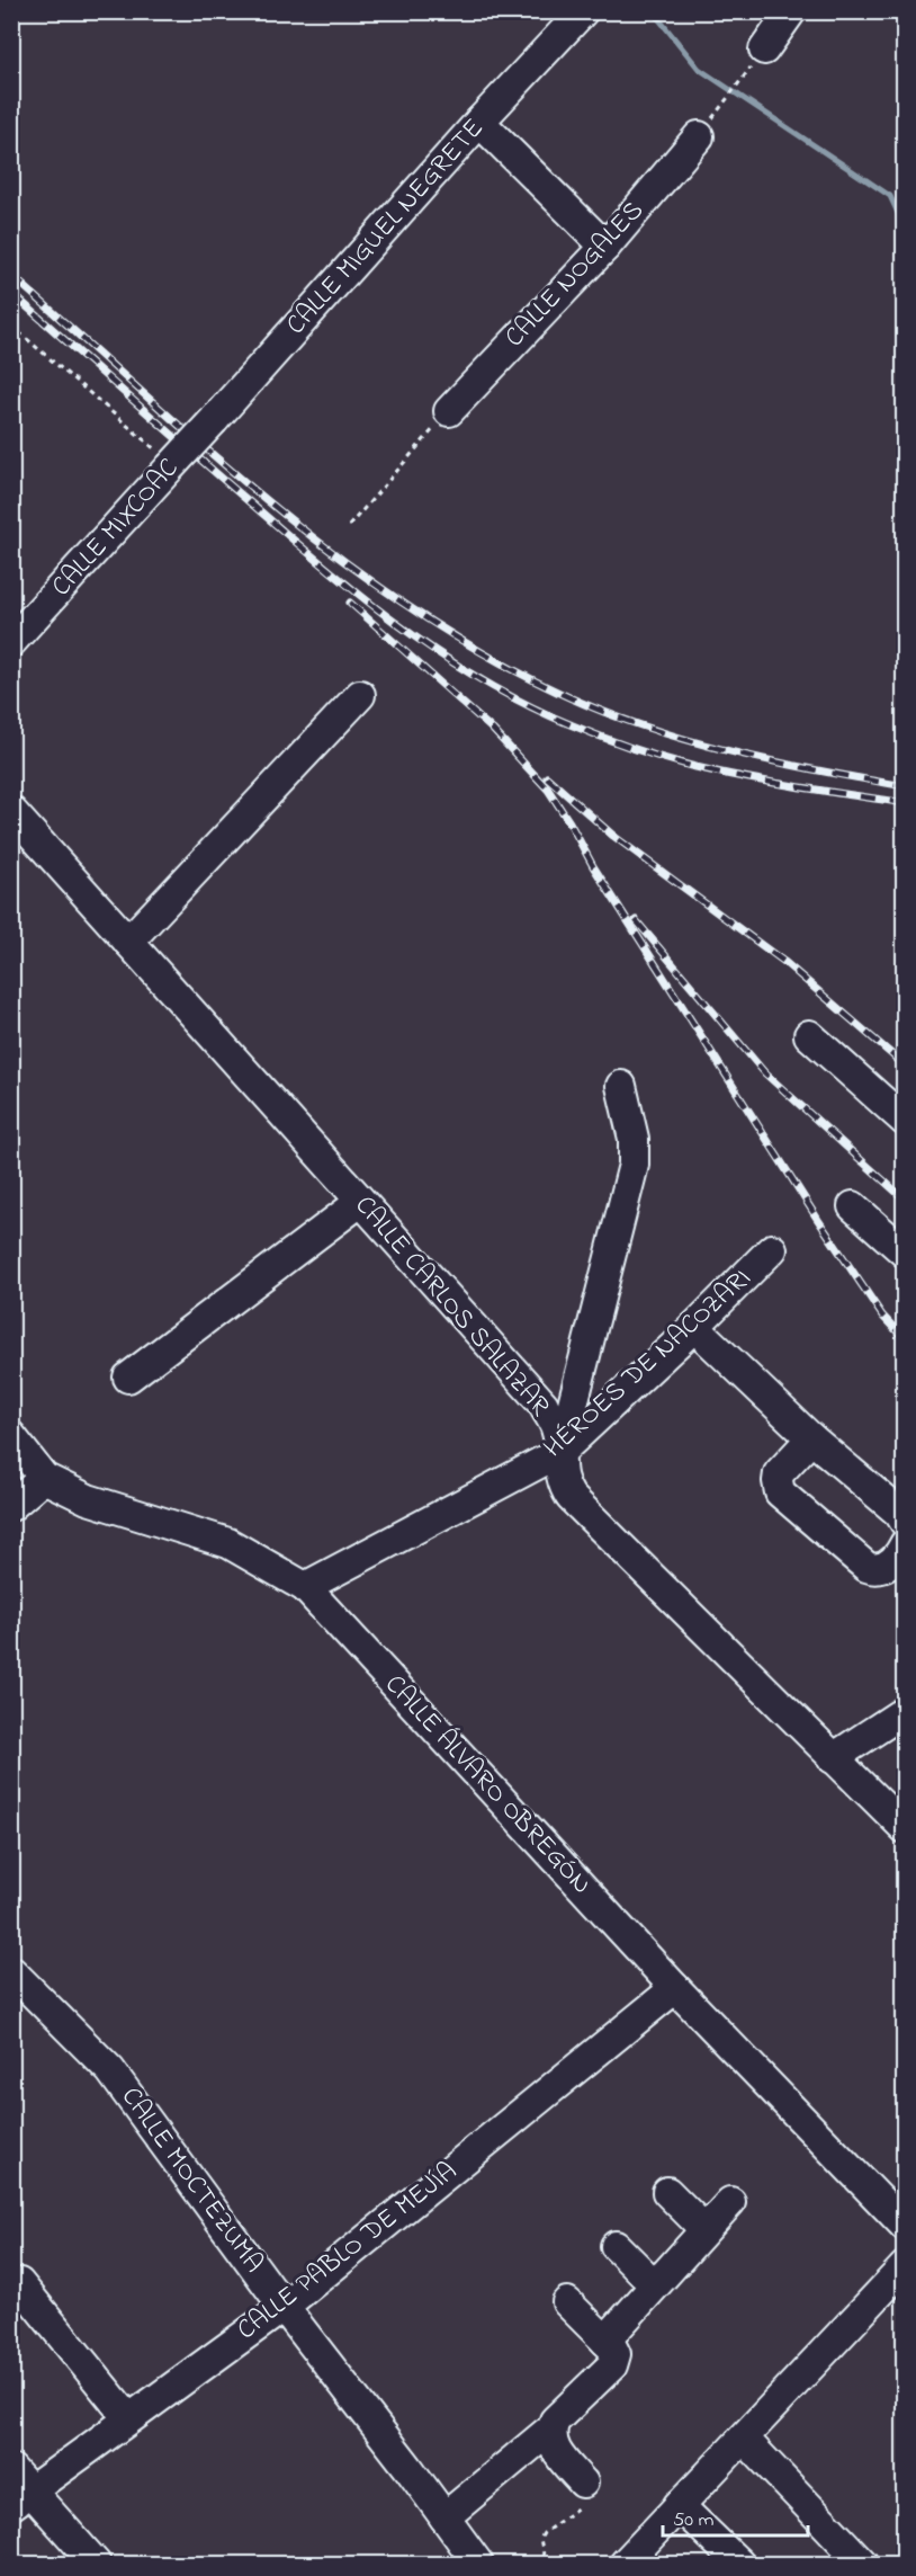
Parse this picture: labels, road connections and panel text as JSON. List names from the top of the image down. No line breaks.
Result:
{"streets":{"street":["CALLE MIGUEL NEGRETE","CALLE NOGALES","CALLE MIXCOAC","CALLE CARLOS SALAZAR","HÉROES DE NACOZARI","CALLE ÁLVARO OBREGÓN","CALLE MOCTEZUMA","CALLE PABLO DE MEJÍA"]},"crossings":[["CALLE MIGUEL NEGRETE","CALLE MIXCOAC"],["CALLE CARLOS SALAZAR","HÉROES DE NACOZARI"],["HÉROES DE NACOZARI","CALLE ÁLVARO OBREGÓN"],["CALLE ÁLVARO OBREGÓN","CALLE PABLO DE MEJÍA"],["CALLE MOCTEZUMA","CALLE PABLO DE MEJÍA"]],"scale_bar":"50 m"}
